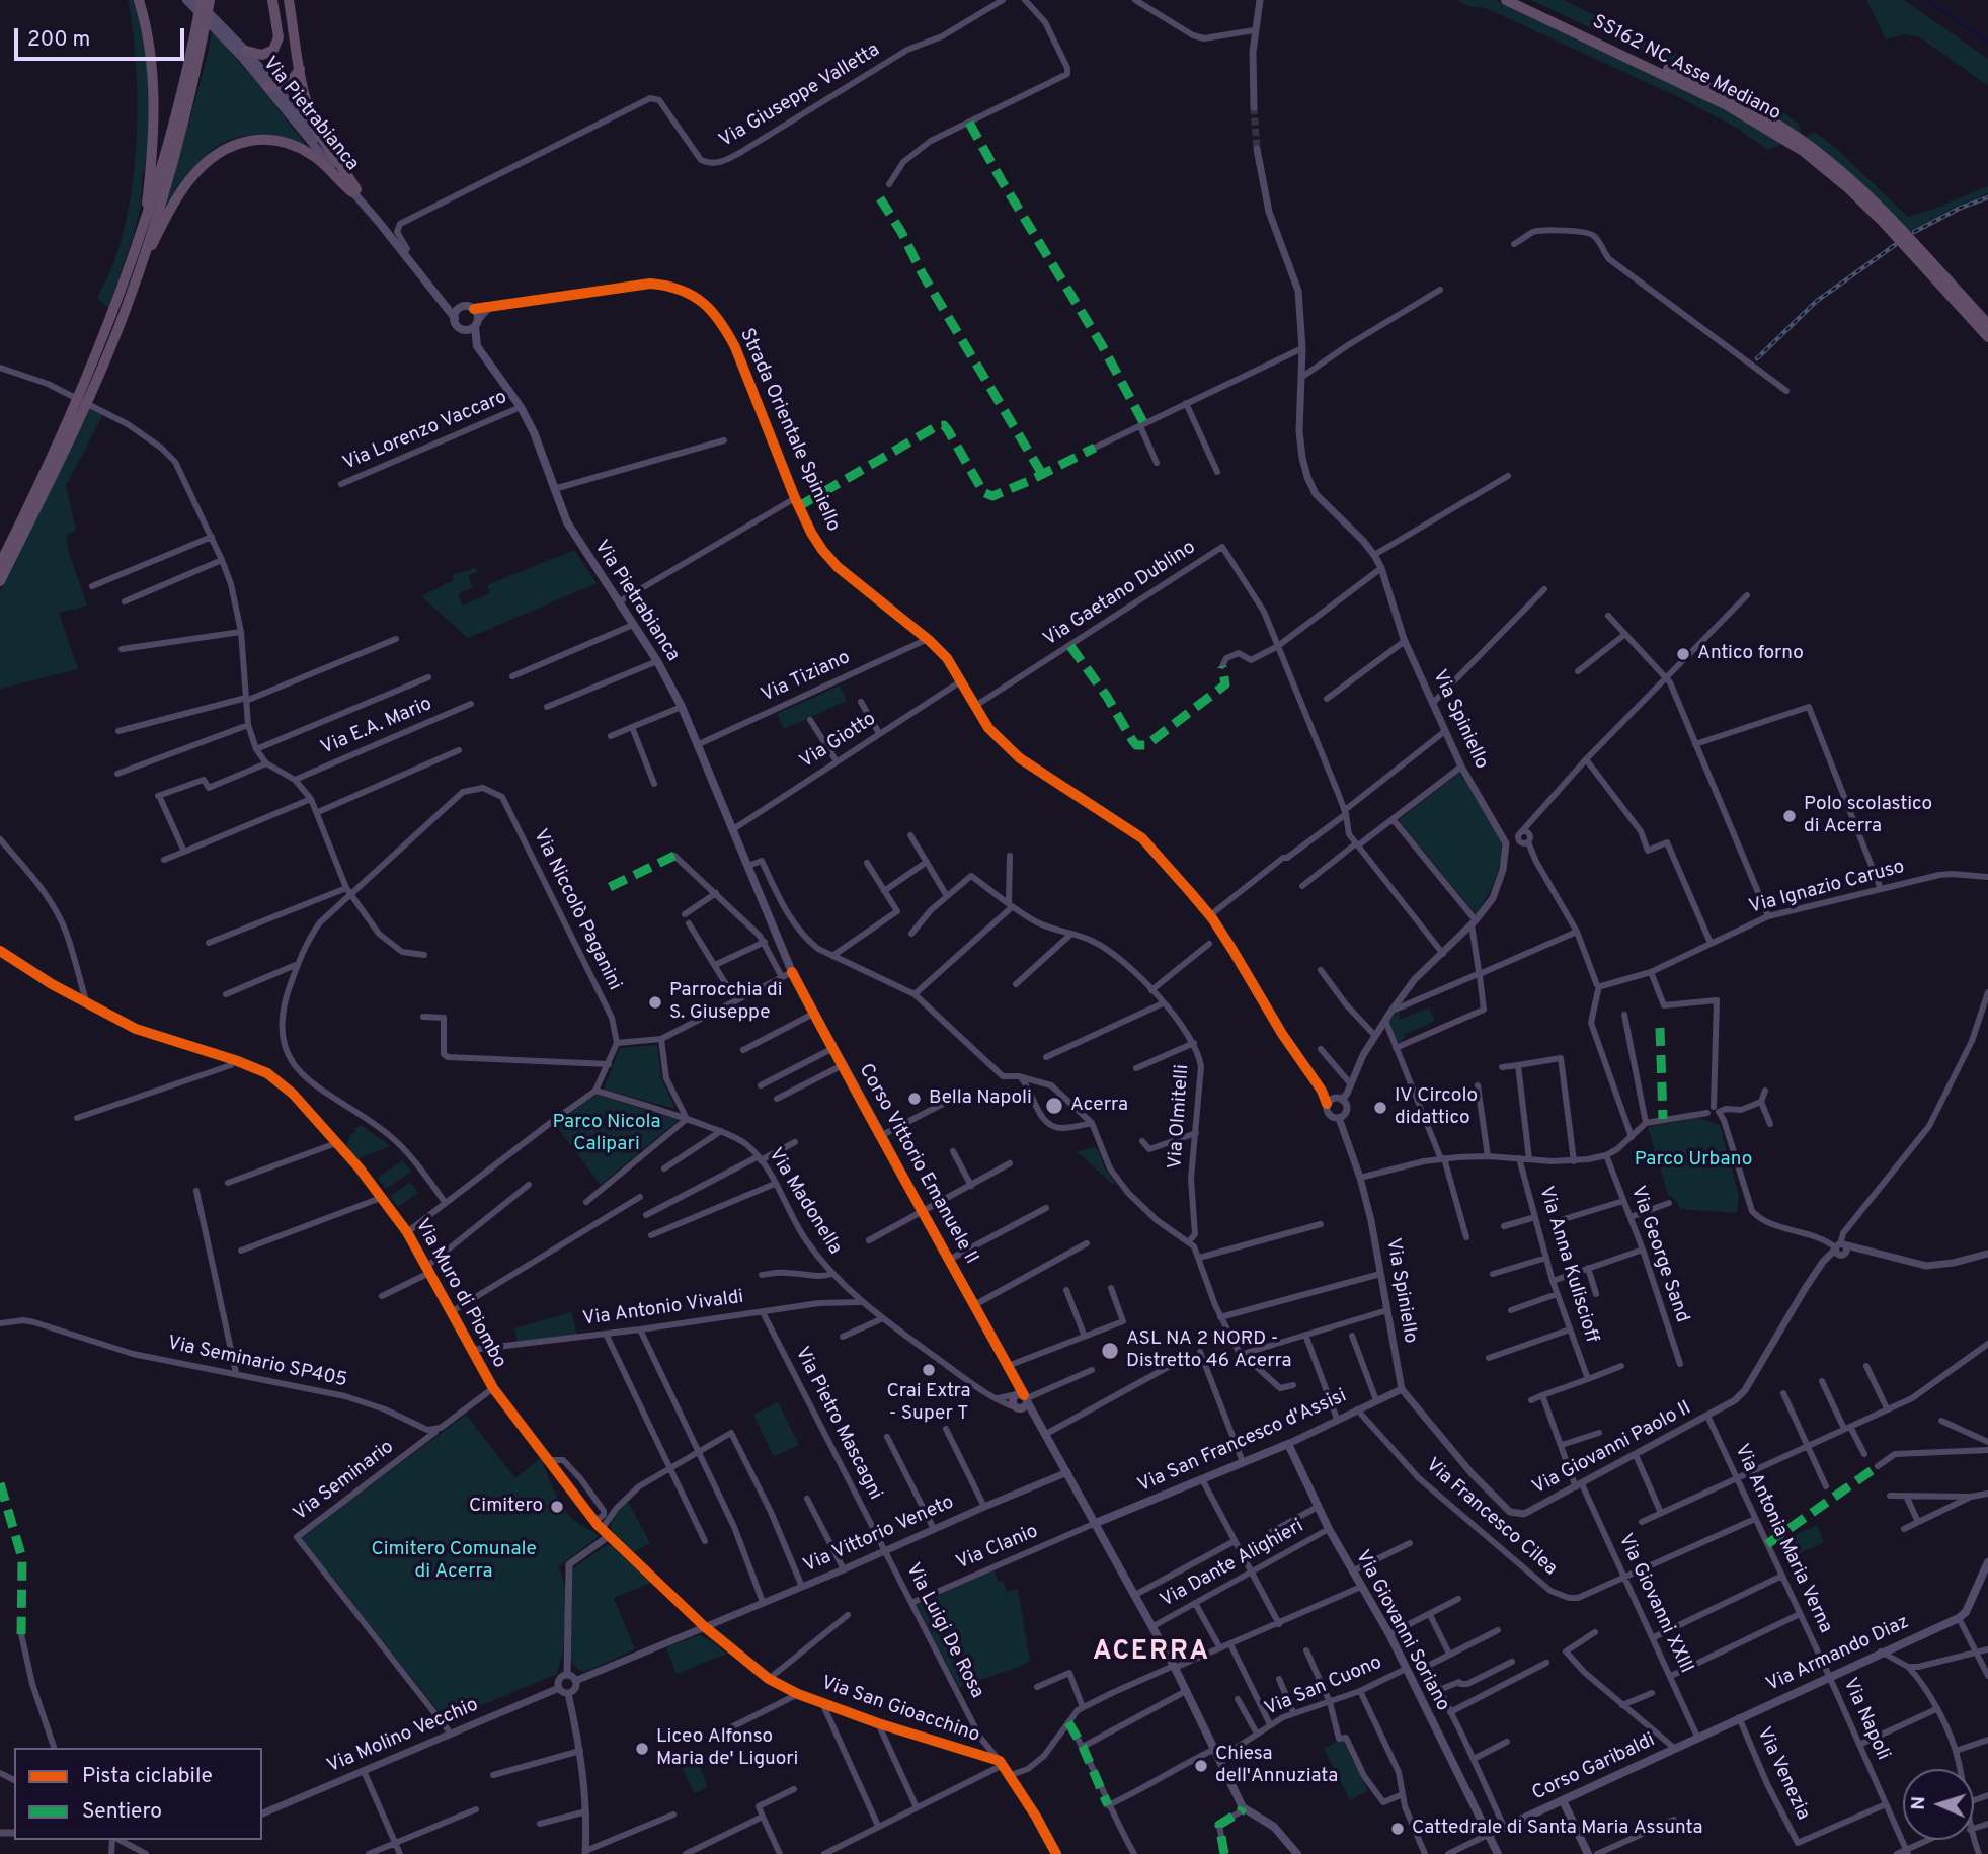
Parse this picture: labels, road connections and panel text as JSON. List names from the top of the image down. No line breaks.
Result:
{"streets":{"highway":["SS162 NC Asse Mediano"],"main road":["Via Pietrabianca","Corso Vittorio Emanuele II","Via San Francesco d'Assisi","Via Giovanni Soriano","Via Armando Diaz","Corso Garibaldi"],"street":["Via Giuseppe Valletta","Strada Orientale Spiniello","Via Lorenzo Vaccaro","Via Gaetano Dublino","Via Tiziano","Via Spiniello","Via E.A. Mario","Via Giotto","Via Ignazio Caruso","Via Niccolò Paganini","Via Olmitelli","Via Madonella","Via George Sand","Via Anna Kuliscioff","Via Muro di Piombo","Via Antonio Vivaldi","Via Seminario SP405","Via Pietro Mascagni","Via Giovanni Paolo II","Via Seminario","Via Francesco Cilea","Via Vittorio Veneto","Via Antonia Maria Verna","Via Clanio","Via Dante Alighieri","Via Giovanni XXIII","Via Luigi De Rosa","Via San Cuono","Via San Gioacchino","Via Napoli","Via Molino Vecchio","Via Venezia"]},"crossings":[["Via Giuseppe Valletta","Via Pietrabianca"],["Via Pietrabianca","Strada Orientale Spiniello"],["Via Pietrabianca","Via Lorenzo Vaccaro"],["Via Pietrabianca","Via Tiziano"],["Via Pietrabianca","Via Giotto"],["Via Pietrabianca","Corso Vittorio Emanuele II"],["Strada Orientale Spiniello","Via Gaetano Dublino"],["Strada Orientale Spiniello","Via Tiziano"],["Strada Orientale Spiniello","Via Spiniello"],["Strada Orientale Spiniello","Via Giotto"],["Via Gaetano Dublino","Via Spiniello"],["Via Spiniello","Via San Francesco d'Assisi"],["Via Spiniello","Via Giovanni Paolo II"],["Corso Vittorio Emanuele II","Via Madonella"],["Via Madonella","Via Antonio Vivaldi"],["Via Muro di Piombo","Via Antonio Vivaldi"],["Via Muro di Piombo","Via Vittorio Veneto"],["Via Muro di Piombo","Via San Gioacchino"],["Via Antonio Vivaldi","Via Pietro Mascagni"],["Via Seminario SP405","Via Seminario"],["Via Pietro Mascagni","Via Vittorio Veneto"],["Via Pietro Mascagni","Via Luigi De Rosa"],["Via San Francesco d'Assisi","Via Giovanni Paolo II"],["Via San Francesco d'Assisi","Via Francesco Cilea"],["Via San Francesco d'Assisi","Via Clanio"],["Via San Francesco d'Assisi","Via Giovanni Soriano"],["Via Giovanni Paolo II","Via Antonia Maria Verna"],["Via Giovanni Paolo II","Via Giovanni XXIII"],["Via Seminario","Via Molino Vecchio"],["Via Francesco Cilea","Via Antonia Maria Verna"],["Via Francesco Cilea","Via Giovanni XXIII"],["Via Vittorio Veneto","Via Luigi De Rosa"],["Via Vittorio Veneto","Via San Gioacchino"],["Via Antonia Maria Verna","Via Armando Diaz"],["Via Antonia Maria Verna","Via Napoli"],["Via Clanio","Via Luigi De Rosa"],["Via Dante Alighieri","Via Giovanni Soriano"],["Via Giovanni XXIII","Via Armando Diaz"],["Via Luigi De Rosa","Via San Gioacchino"],["Via Giovanni Soriano","Via San Cuono"],["Via Giovanni Soriano","Corso Garibaldi"],["Via Armando Diaz","Via Napoli"],["Via Armando Diaz","Corso Garibaldi"],["Via Armando Diaz","Via Venezia"],["Via Napoli","Via Venezia"]],"districts":["ACERRA"],"parks":["Parco Nicola Calipari","Parco Urbano","Cimitero Comunale di Acerra"],"places":["Antico forno","Polo scolastico di Acerra","Parrocchia di S. Giuseppe","Bella Napoli","Acerra","IV Circolo didattico","ASL NA 2 NORD - Distretto 46 Acerra","Crai Extra - Super T","Cimitero","Liceo Alfonso Maria de' Liguori","Chiesa dell'Annuziata","Cattedrale di Santa Maria Assunta"],"legend":["Pista ciclabile","Sentiero"],"scale_bar":"200 m","north":"left"}
